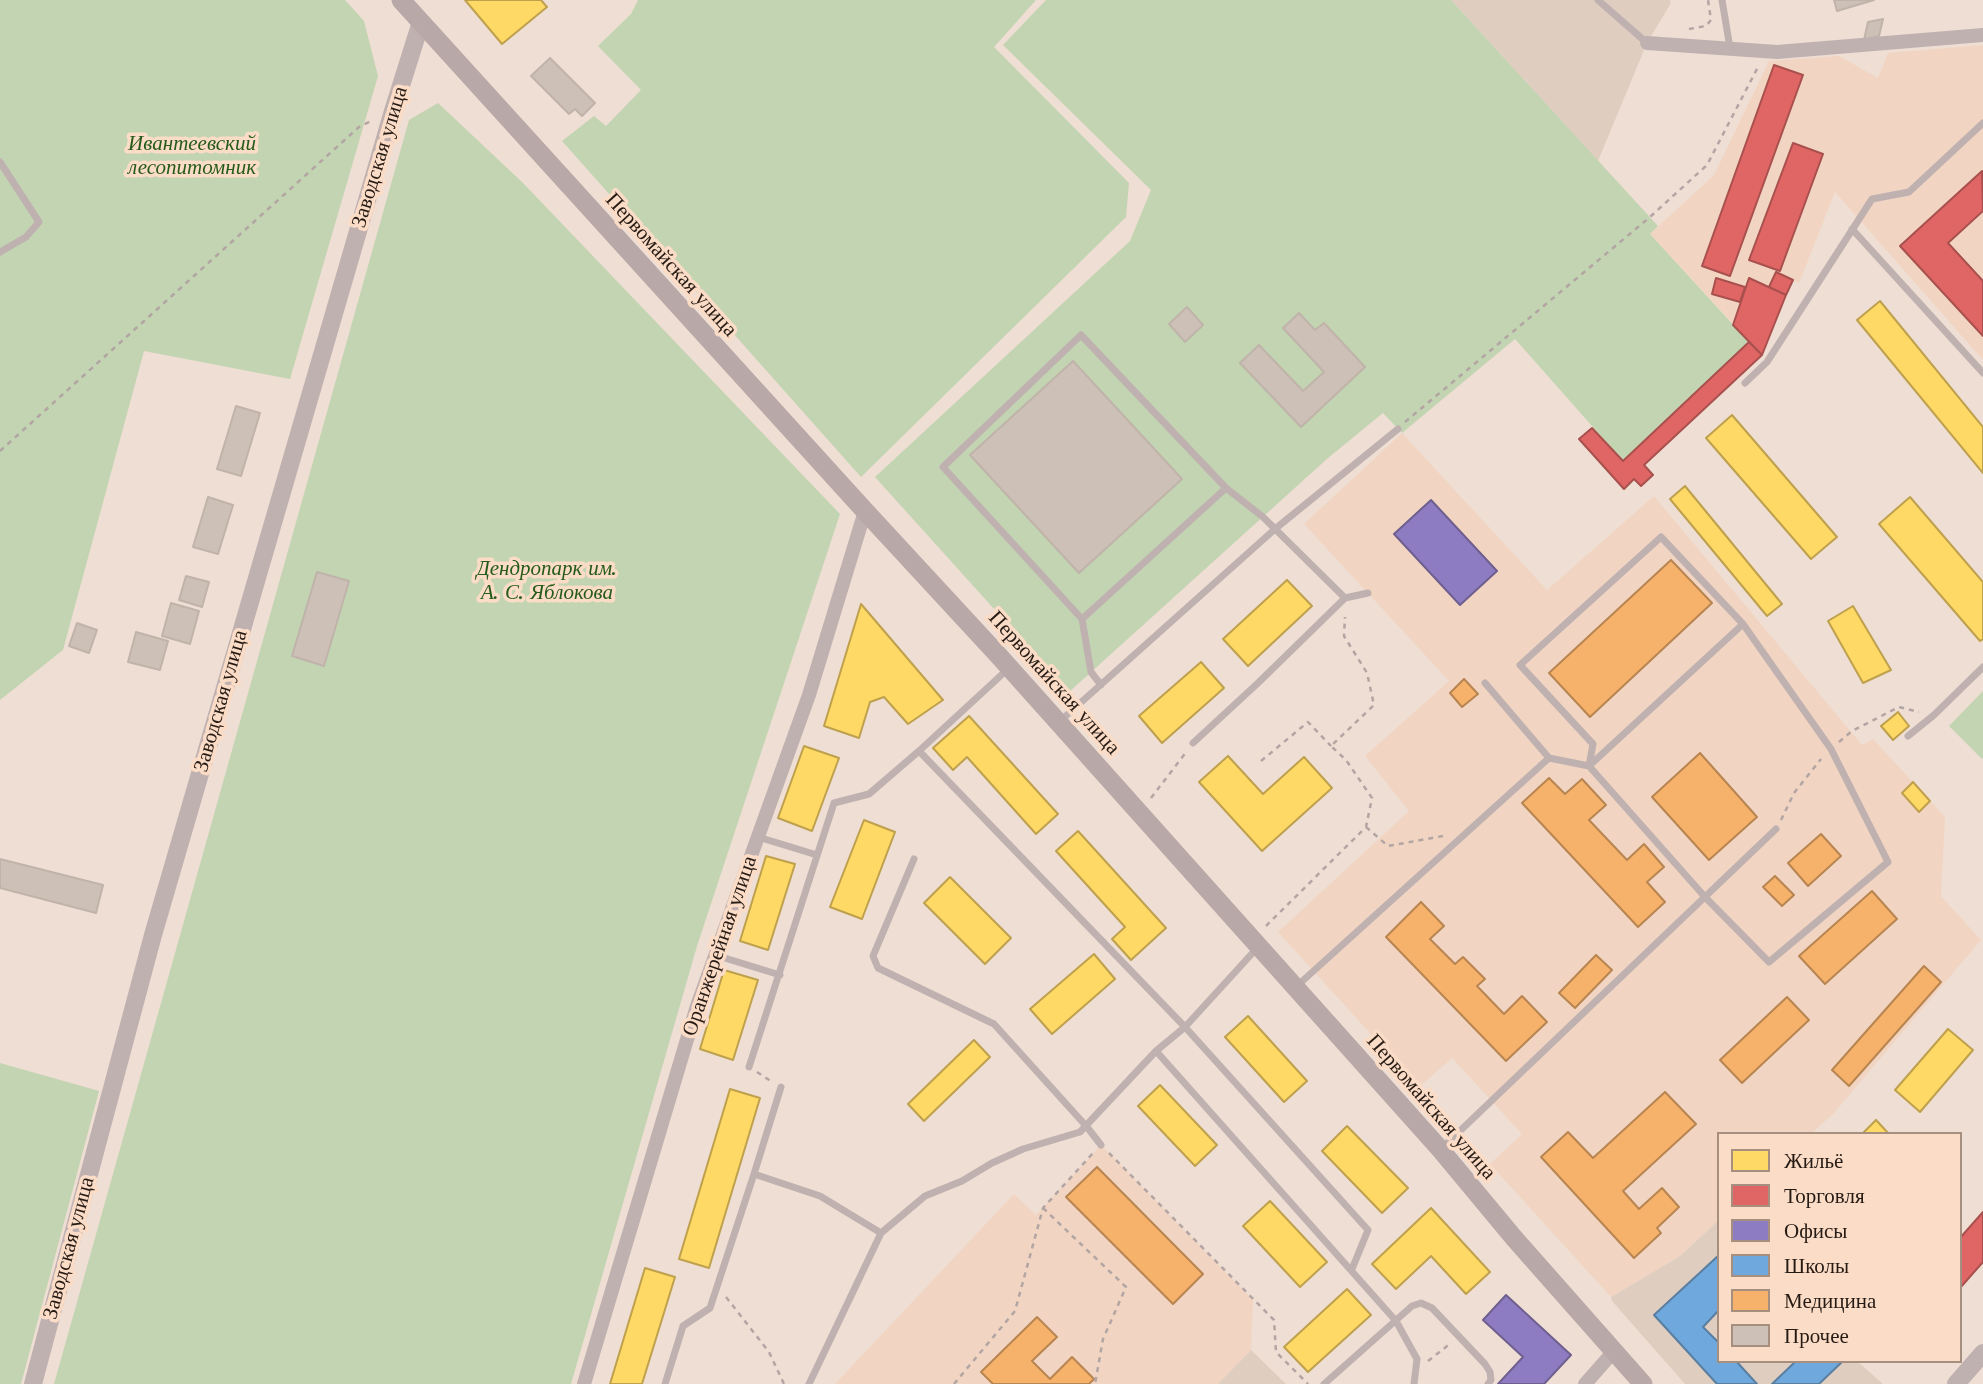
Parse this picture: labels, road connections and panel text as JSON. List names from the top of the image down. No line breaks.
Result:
{"streets":{"main road":["Первомайская улица"],"street":["Заводская улица","Оранжерейная улица"]},"crossings":[["Заводская улица","Первомайская улица"],["Первомайская улица","Оранжерейная улица"]],"parks":["Ивантеевский лесопитомник","Дендропарк им. А. С. Яблокова"],"legend":["Жильё","Торговля","Офисы","Школы","Медицина","Прочее"]}
